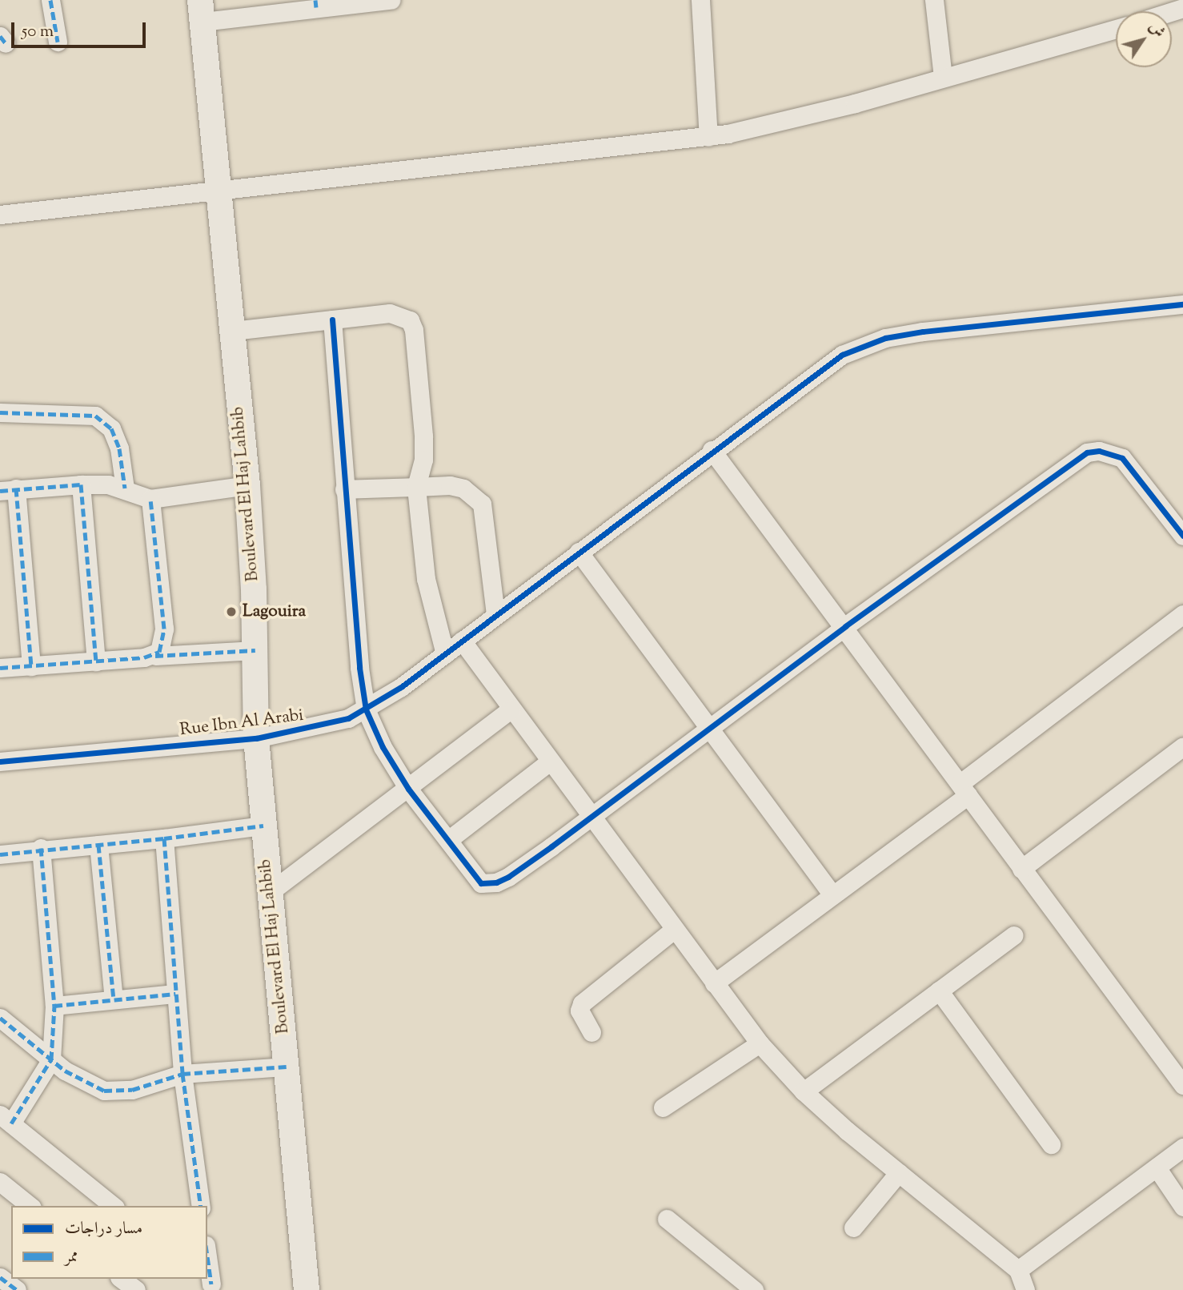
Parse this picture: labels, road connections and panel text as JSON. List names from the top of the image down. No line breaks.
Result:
{"streets":{"street":["Boulevard El Haj Lahbib","Rue Ibn Al Arabi"]},"crossings":[["Boulevard El Haj Lahbib","Rue Ibn Al Arabi"]],"places":["Lagouira"],"legend":["مسار دراجات","ممر"],"scale_bar":"50 m","north":"top right"}
